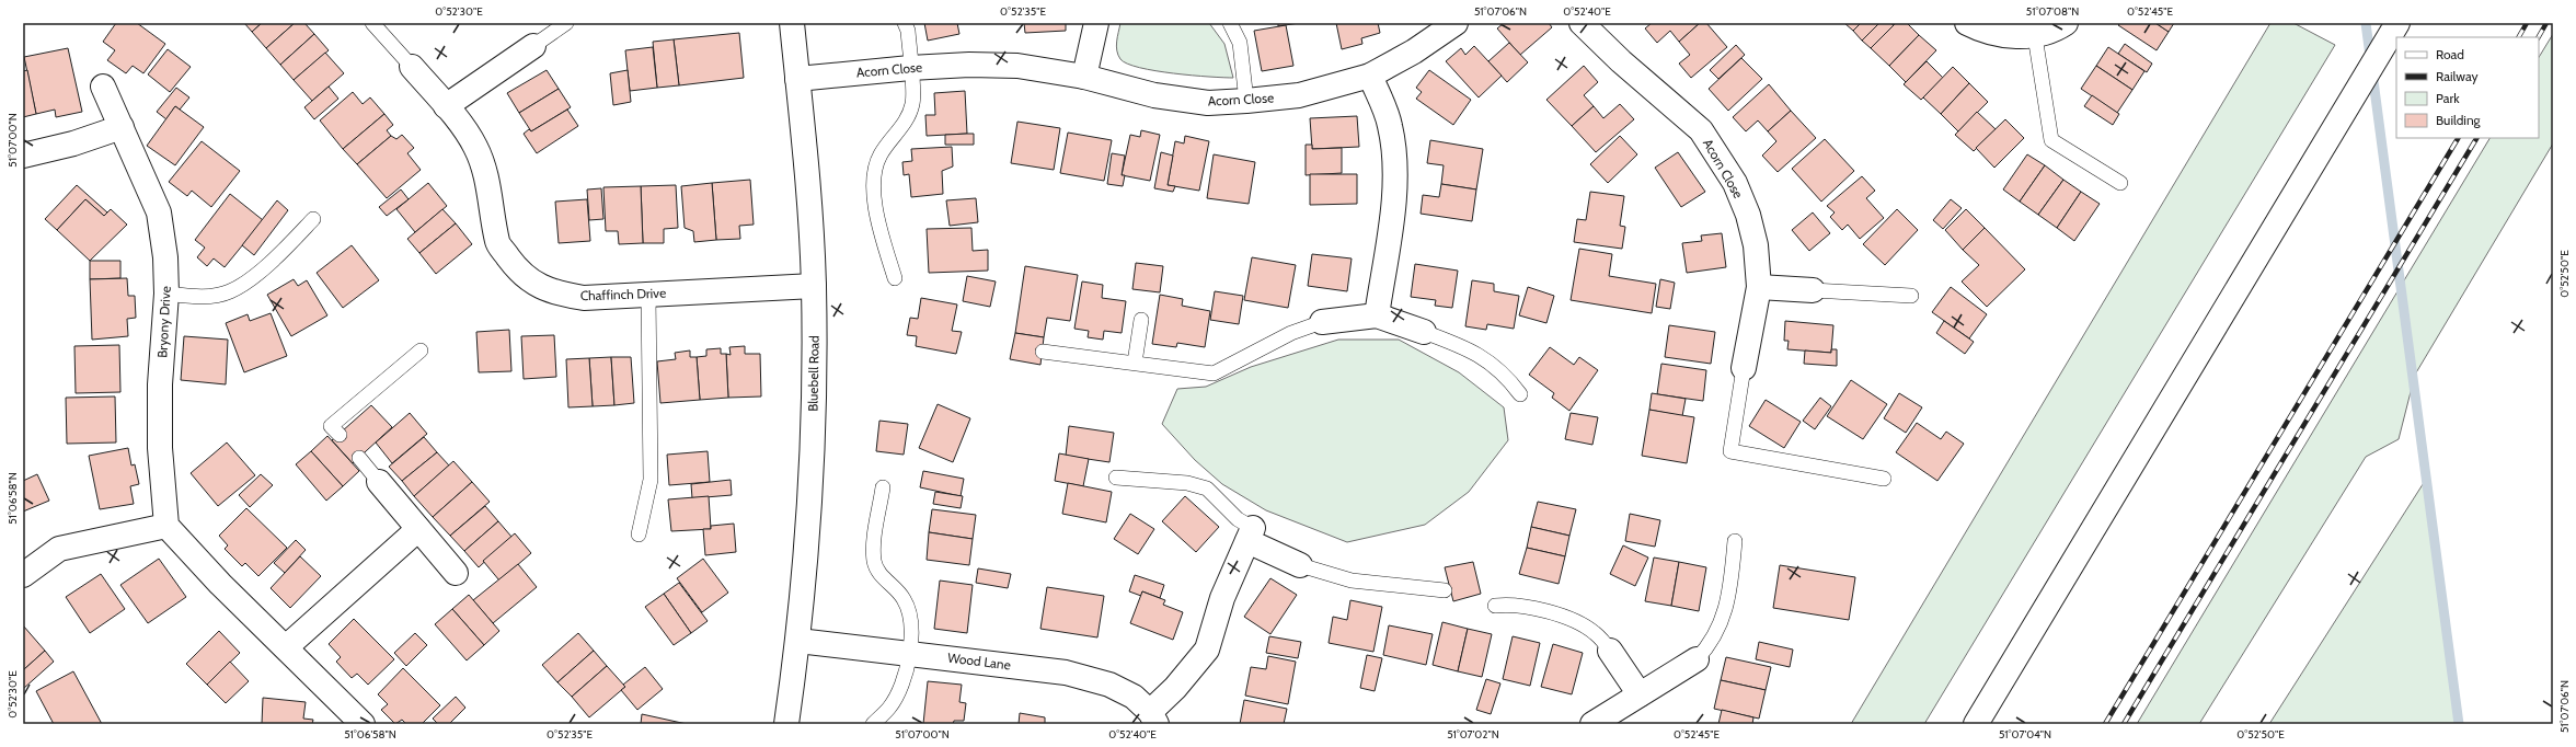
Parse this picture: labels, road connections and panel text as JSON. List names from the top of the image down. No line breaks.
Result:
{"streets":{"main road":["Acorn Close","Chaffinch Drive","Bryony Drive","Bluebell Road","Wood Lane"]},"crossings":[["Acorn Close","Bluebell Road"],["Chaffinch Drive","Bluebell Road"],["Bluebell Road","Wood Lane"]],"legend":["Road","Railway","Park","Building"],"coordinates":["0°52'30\"E","0°52'35\"E","51°07'06\"N","0°52'40\"E","51°07'08\"N","0°52'45\"E","51°07'00\"N","0°52'50\"E","51°06'58\"N","51°07'02\"N","51°07'04\"N"]}
